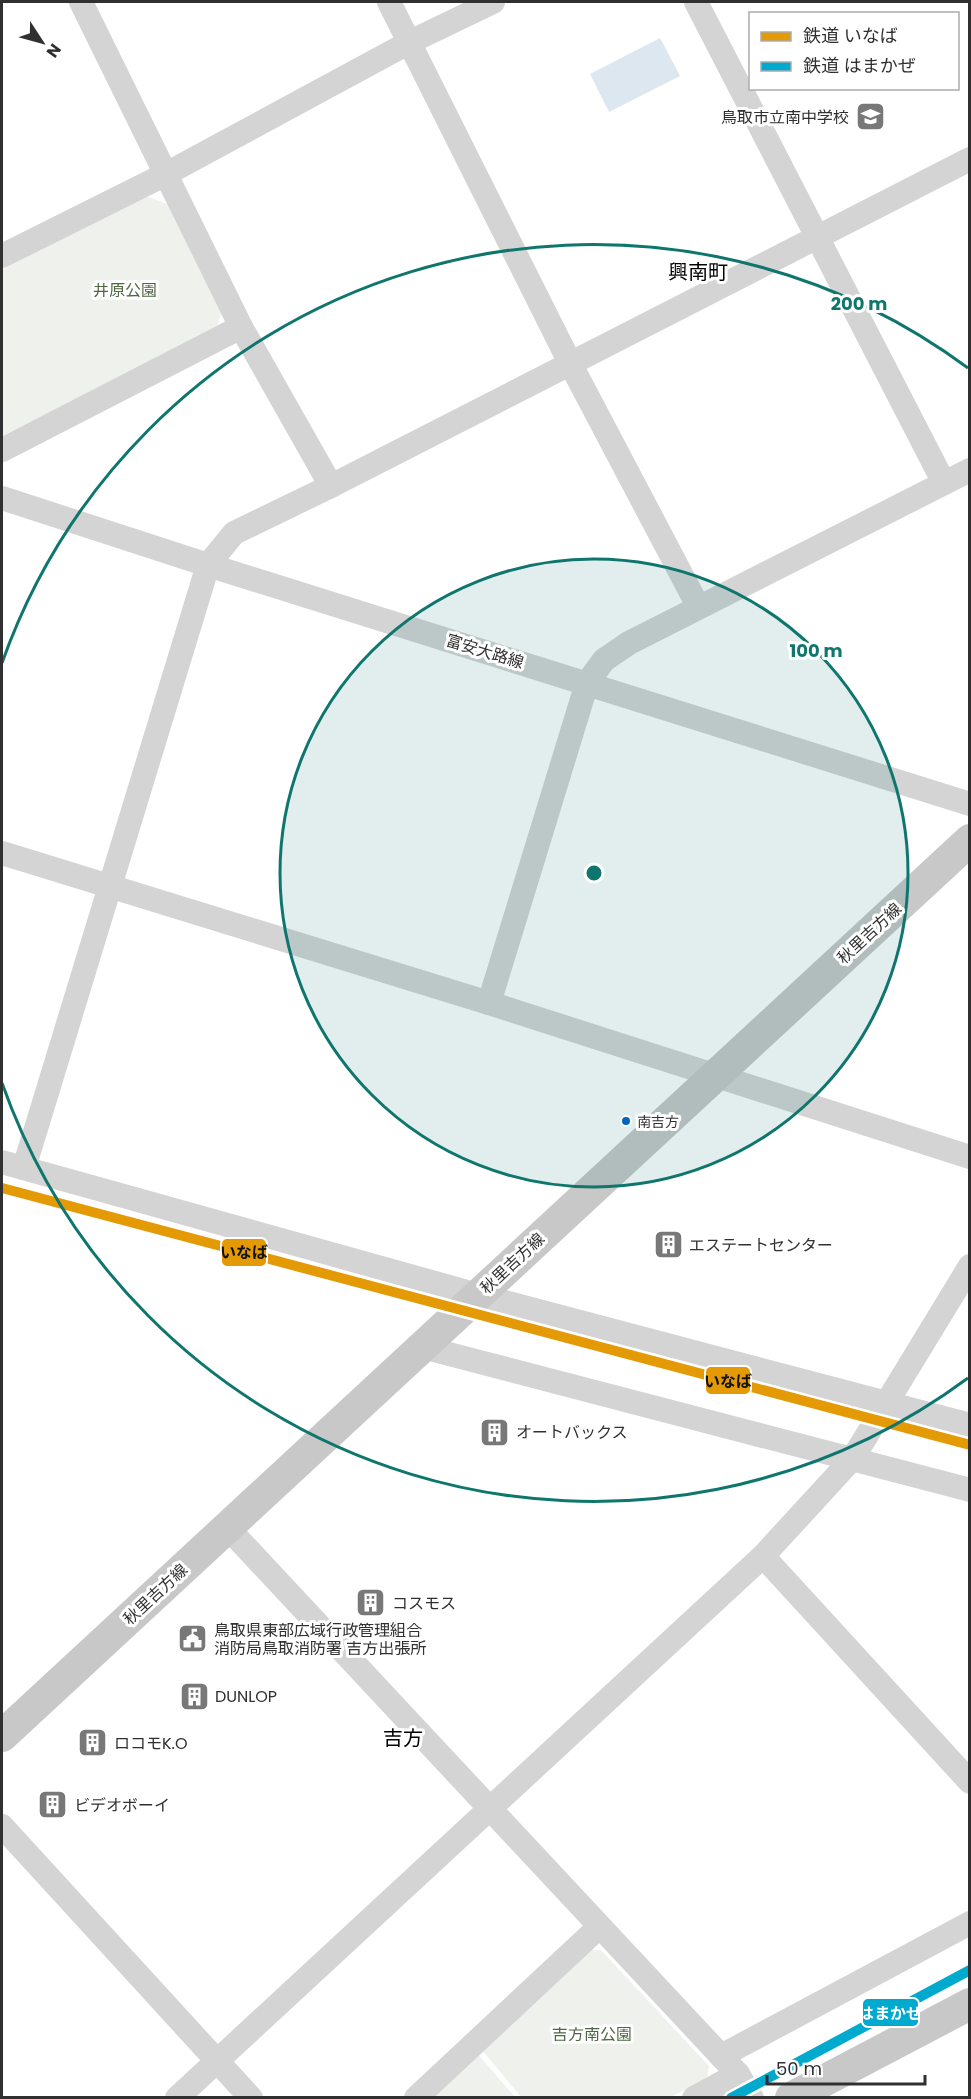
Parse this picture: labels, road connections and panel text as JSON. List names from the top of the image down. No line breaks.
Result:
{"streets":{"main road":["秋里吉方線"],"street":["富安大路線"]},"districts":["興南町","吉方"],"parks":["井原公園","吉方南公園"],"places":{"school or university":["鳥取市立南中学校"],"other":["南吉方"],"building":["エステートセンター","オートバックス","コスモス","DUNLOP","ロコモK.O","ビデオボーイ"],"public building":["鳥取県東部広域行政管理組合 消防局鳥取消防署 吉方出張所"]},"lines":["rail line いなば","rail line はまかぜ"],"legend":["鉄道 いなば","鉄道 はまかぜ"],"scale_bar":"50 m","north":"bottom right","rings":["200 m","100 m"]}
